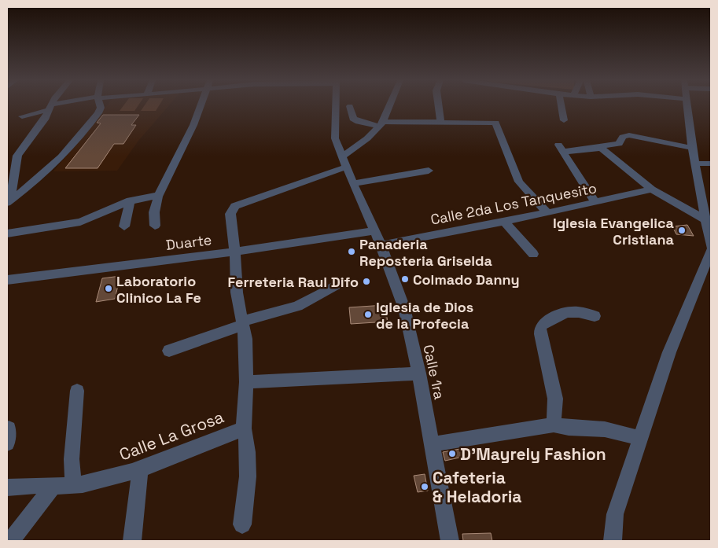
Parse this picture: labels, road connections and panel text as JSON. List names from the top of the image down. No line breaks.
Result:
{"streets":{"street":["Calle 2da Los Tanquesito","Duarte","Calle 1ra","Calle La Grosa"]},"crossings":[["Calle 2da Los Tanquesito","Calle 1ra"],["Duarte","Calle 1ra"],["Duarte","Calle La Grosa"],["Calle 1ra","Calle La Grosa"]],"places":["Iglesia Evangelica Cristiana","Panaderia Reposteria Griselda","Colmado Danny","Ferreteria Raul Difo","Laboratorio Clinico La Fe","Iglesia de Dios de la Profecia","D'Mayrely Fashion","Cafeteria & Heladoria"]}
